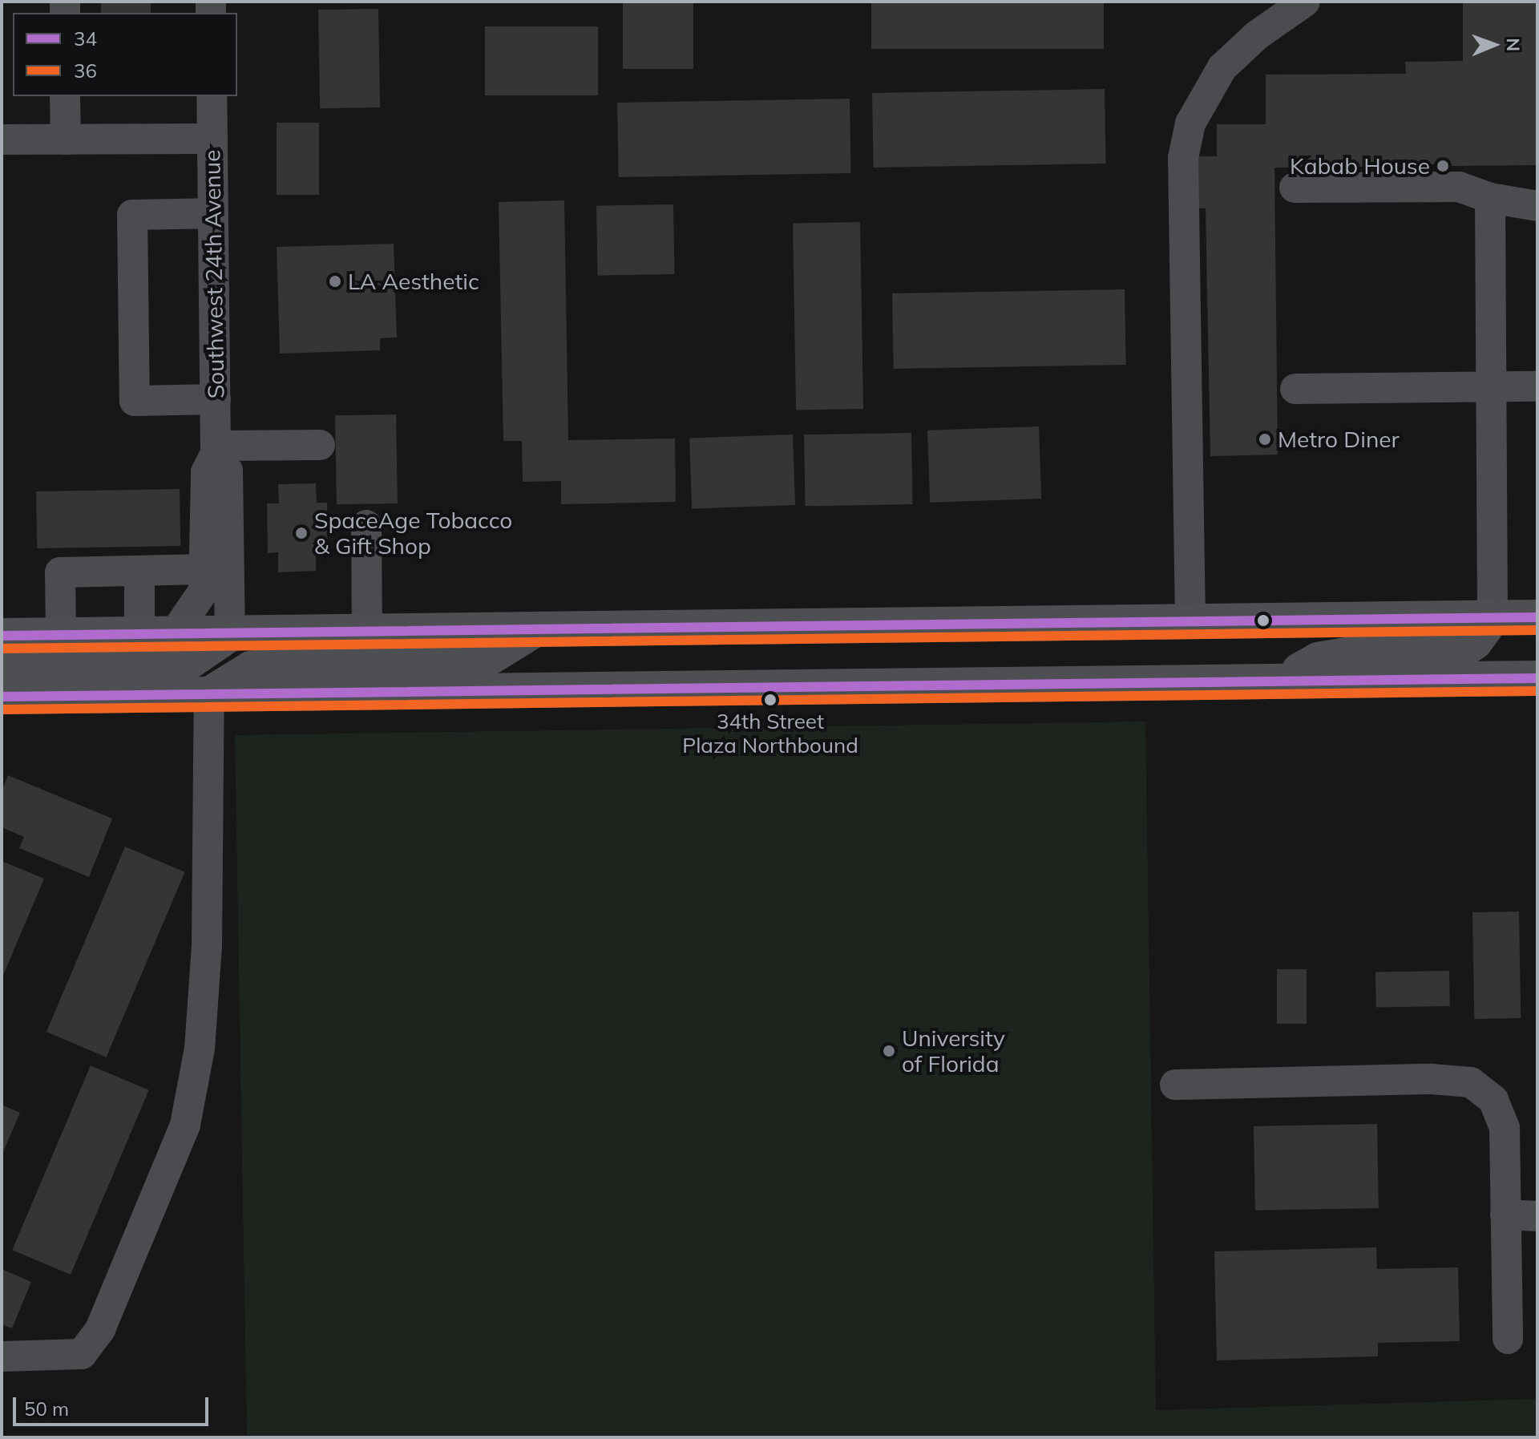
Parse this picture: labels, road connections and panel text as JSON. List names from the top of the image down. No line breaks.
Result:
{"streets":{"street":["Southwest 24th Avenue"]},"places":["Kabab House","LA Aesthetic","Metro Diner","SpaceAge Tobacco & Gift Shop","34th Street Plaza Northbound","University of Florida"],"lines":["transit line 34","transit line 36"],"legend":["34","36"],"scale_bar":"50 m","north":"right"}
